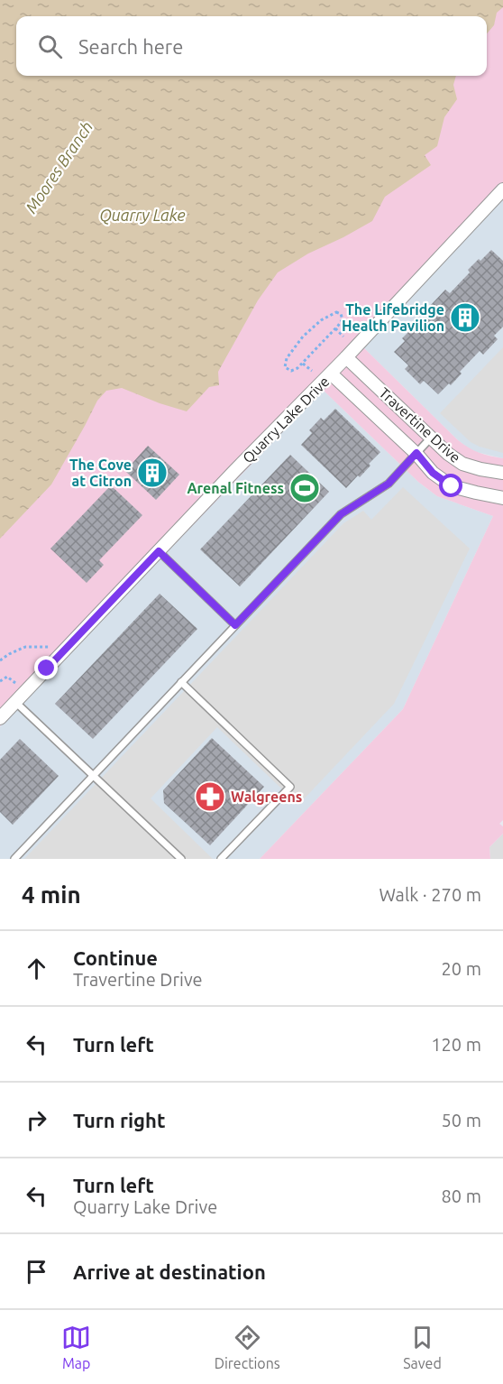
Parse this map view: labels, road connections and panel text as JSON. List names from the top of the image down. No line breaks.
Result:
{"streets":{"street":["Quarry Lake Drive","Travertine Drive"]},"crossings":[["Quarry Lake Drive","Travertine Drive"]],"water":["Moores Branch","Quarry Lake"],"places":{"building":["The Lifebridge Health Pavilion","The Cove at Citron"],"sports":["Arenal Fitness"],"pharmacy":["Walgreens"]},"page":{"search":"Search here","heading":["4 min","Walk · 270 m"],"list":[["Continue","Travertine Drive","20 m"],["Turn left","120 m"],["Turn right","50 m"],["Turn left","Quarry Lake Drive","80 m"],"Arrive at destination"],"nav":["Map","Directions","Saved"]}}
